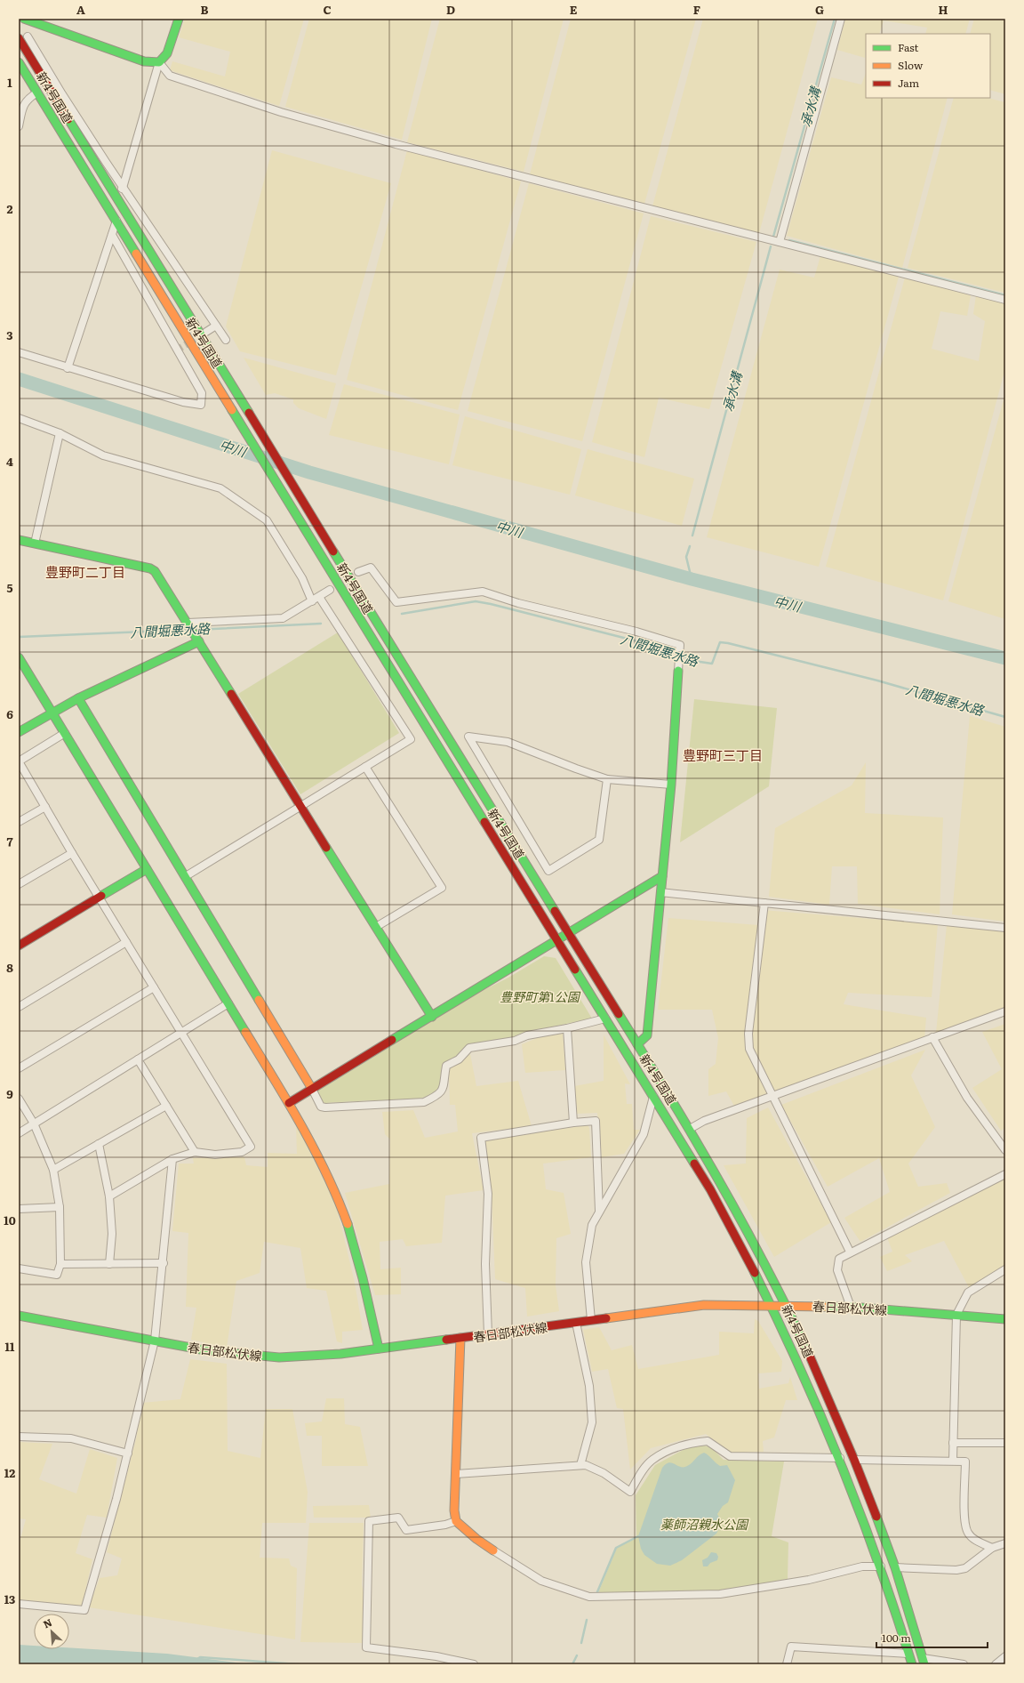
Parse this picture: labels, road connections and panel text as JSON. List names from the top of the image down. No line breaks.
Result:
{"streets":{"main road":["新4号国道","春日部松伏線"]},"crossings":[["新4号国道","春日部松伏線"]],"districts":["豊野町二丁目","豊野町三丁目"],"water":["承水溝","中川","八間堀悪水路"],"parks":["豊野町第1公園","薬師沼親水公園"],"legend":["Fast","Slow","Jam"],"scale_bar":"100 m","north":"top left","grid":{"columns":["A","B","C","D","E","F","G","H"],"rows":["1","2","3","4","5","6","7","8","9","10","11","12","13"]}}
